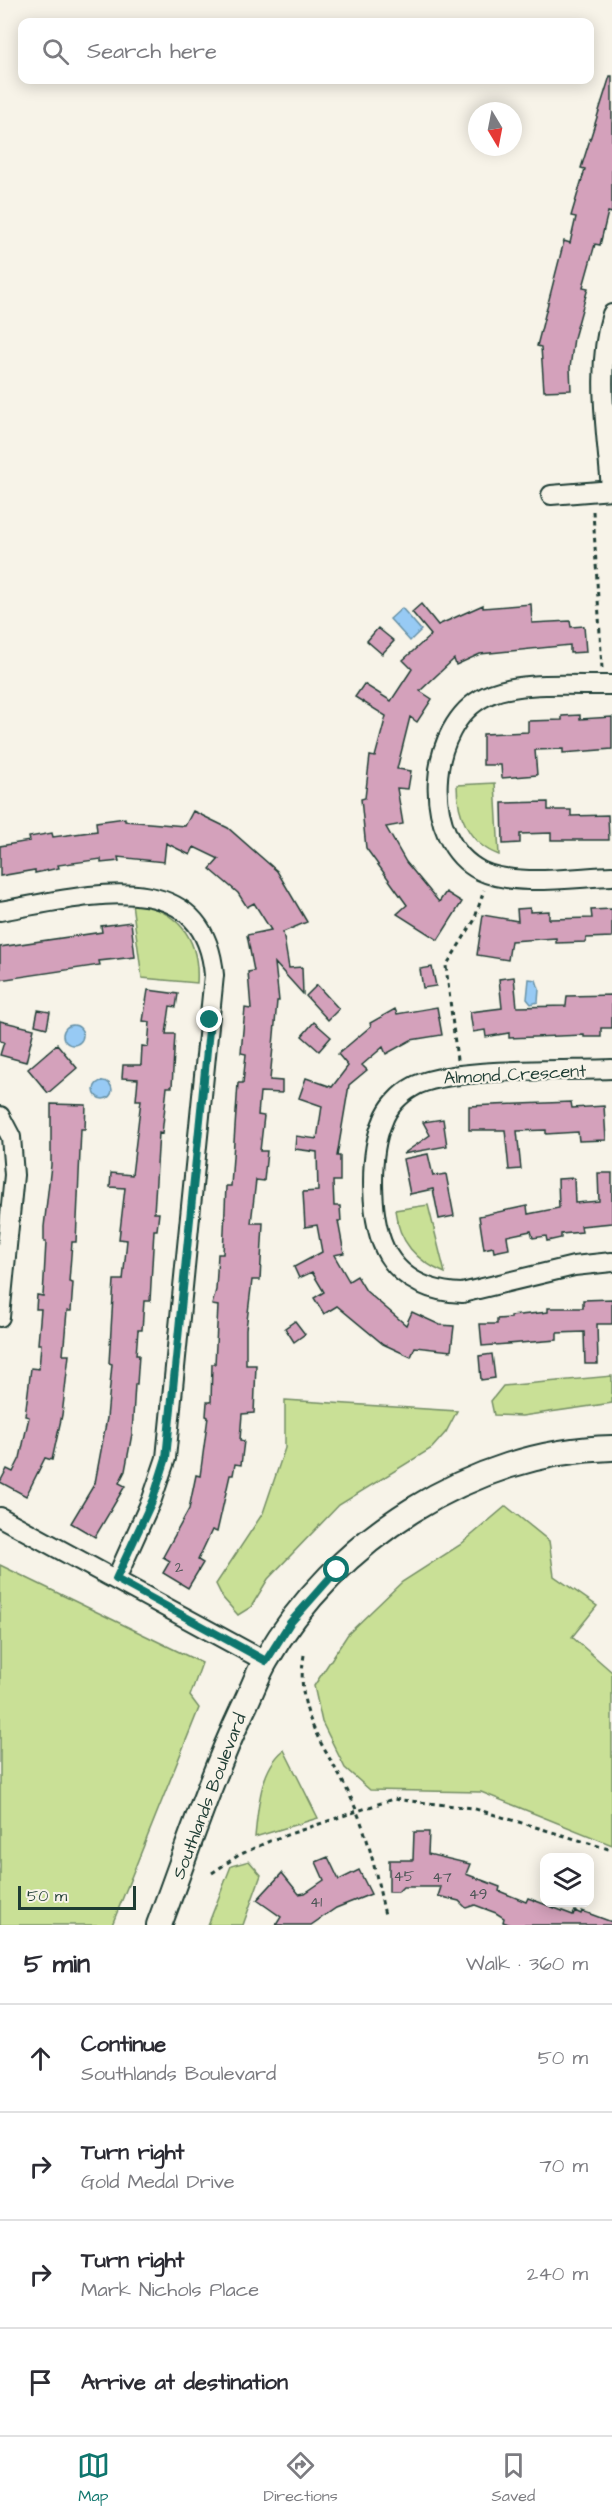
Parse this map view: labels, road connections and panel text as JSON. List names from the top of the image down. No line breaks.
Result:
{"streets":{"main road":["Southlands Boulevard"],"street":["Almond Crescent"]},"house_numbers":["2","45","47","49","41"],"scale_bar":"50 m","north":"bottom","page":{"search":"Search here","scale":"50 m","heading":["5 min","Walk · 360 m"],"list":[["Continue","Southlands Boulevard","50 m"],["Turn right","Gold Medal Drive","70 m"],["Turn right","Mark Nichols Place","240 m"],"Arrive at destination"],"nav":["Map","Directions","Saved"]}}
